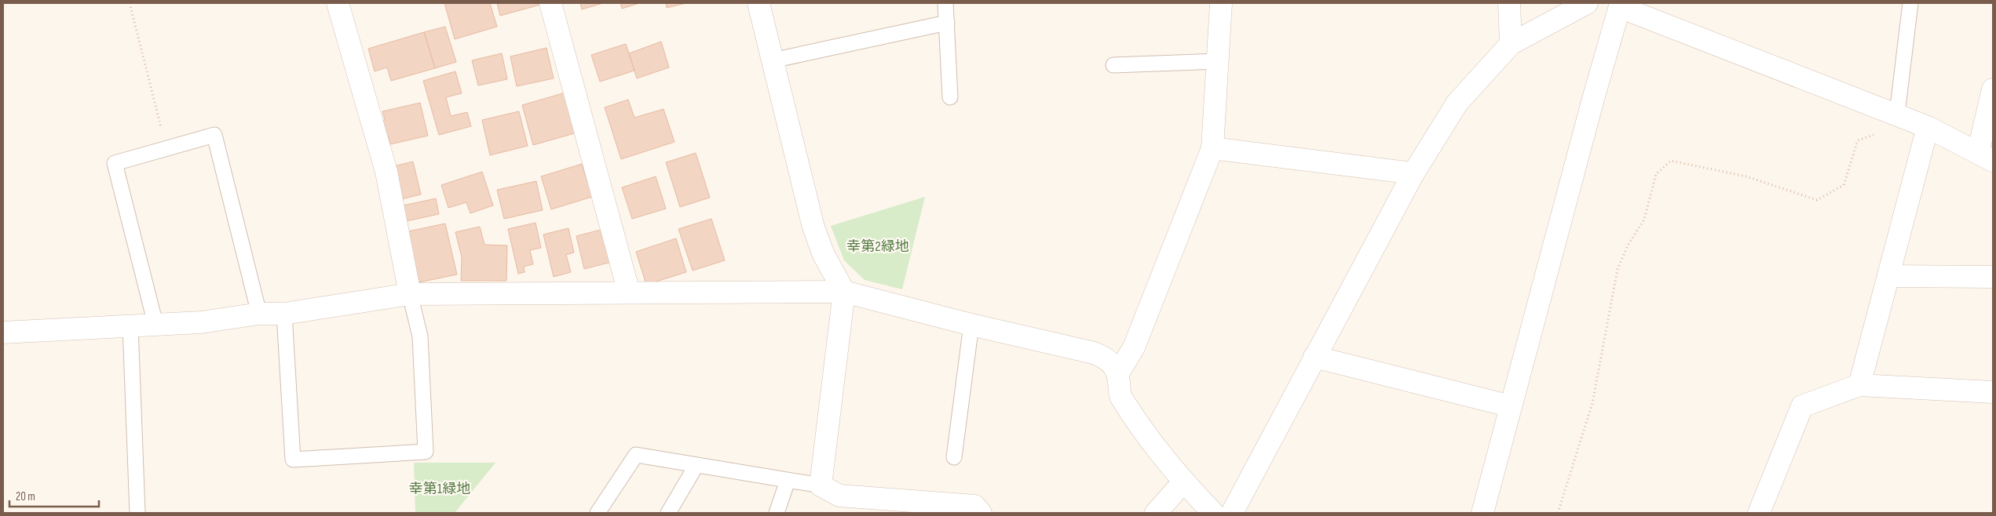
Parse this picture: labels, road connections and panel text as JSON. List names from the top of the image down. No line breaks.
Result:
{"parks":["幸第2緑地","幸第1緑地"],"scale_bar":"20 m"}
